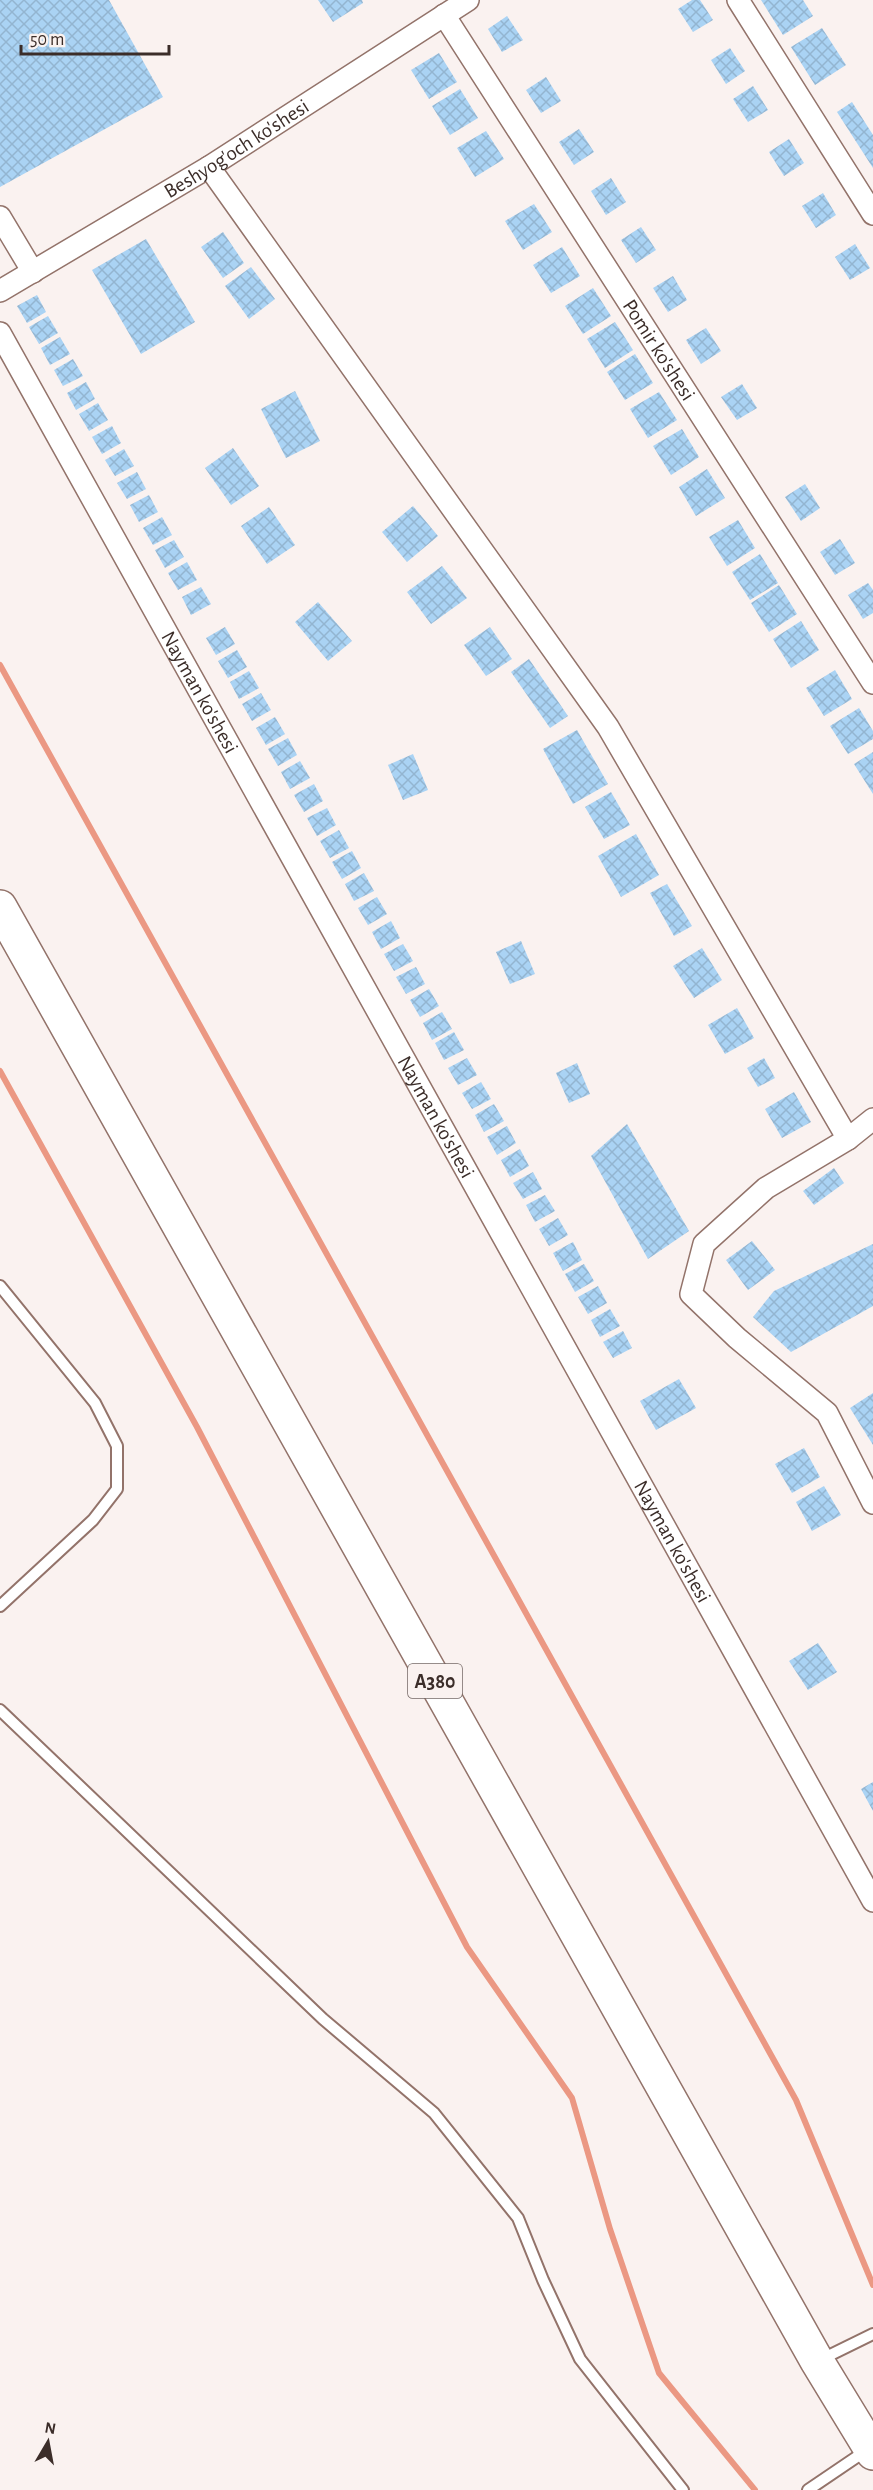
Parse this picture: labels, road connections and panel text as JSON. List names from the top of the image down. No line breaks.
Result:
{"streets":{"highway":["A380"],"street":["Beshyog'och ko'shesi","Pomir ko'shesi","Nayman ko'shesi"]},"crossings":[["Beshyog'och ko'shesi","Pomir ko'shesi"]],"scale_bar":"50 m","north":"top"}
